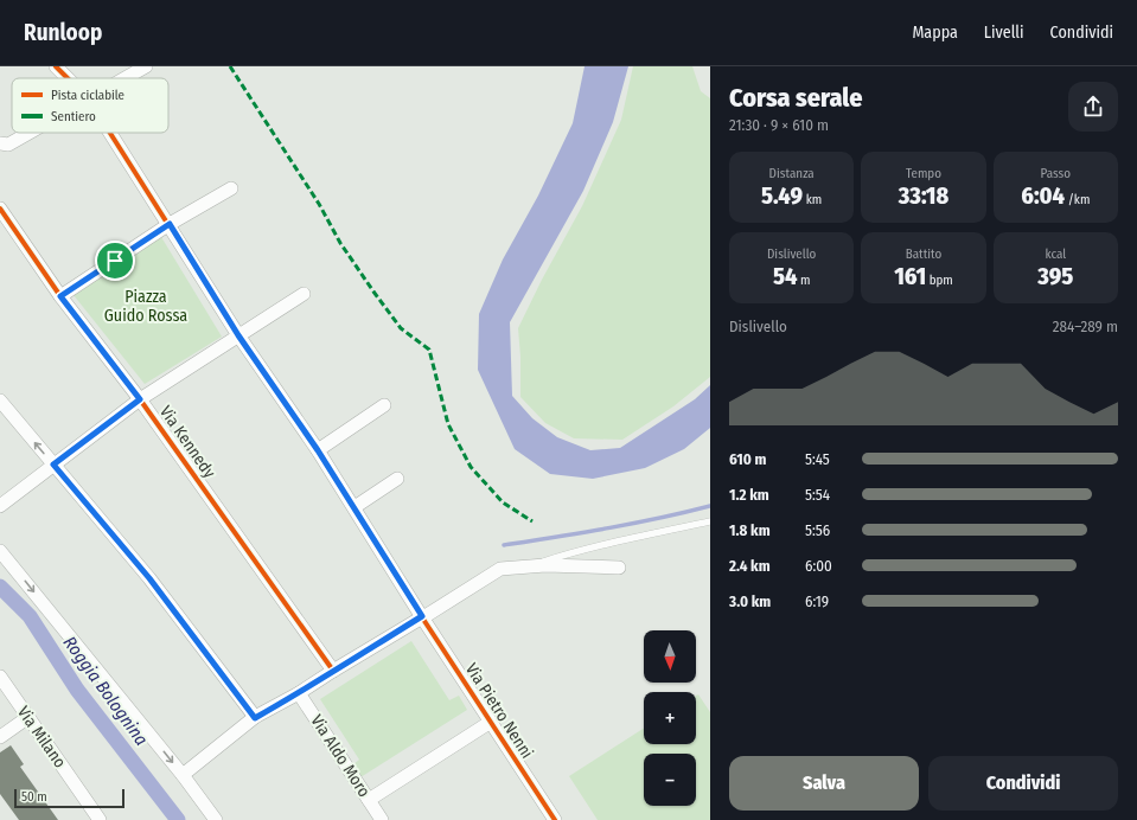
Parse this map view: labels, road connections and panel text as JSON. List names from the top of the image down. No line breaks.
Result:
{"streets":{"street":["Via Kennedy","Via Pietro Nenni","Via Milano","Via Aldo Moro"]},"water":["Roggia Bolognina"],"parks":["Piazza Guido Rossa"],"legend":["Pista ciclabile","Sentiero"],"scale_bar":"50 m","north":"bottom","page":{"header":"Runloop","nav":["Mappa","Livelli","Condividi"],"heading":["Corsa serale","21:30 · 9 × 610 m"],"stats":[["Distanza","5.49 km"],["Tempo","33:18"],["Passo","6:04 /km"],["Dislivello","54 m"],["Battito","161 bpm"],["kcal","395"]],"chart":["Dislivello","284–289 m"],"list":[{"name":"610 m","note":"5:45"},{"name":"1.2 km","note":"5:54"},{"name":"1.8 km","note":"5:56"},{"name":"2.4 km","note":"6:00"},{"name":"3.0 km","note":"6:19"}],"map_buttons":["+","−"],"buttons":["Salva","Condividi"],"scale":"50 m"}}
